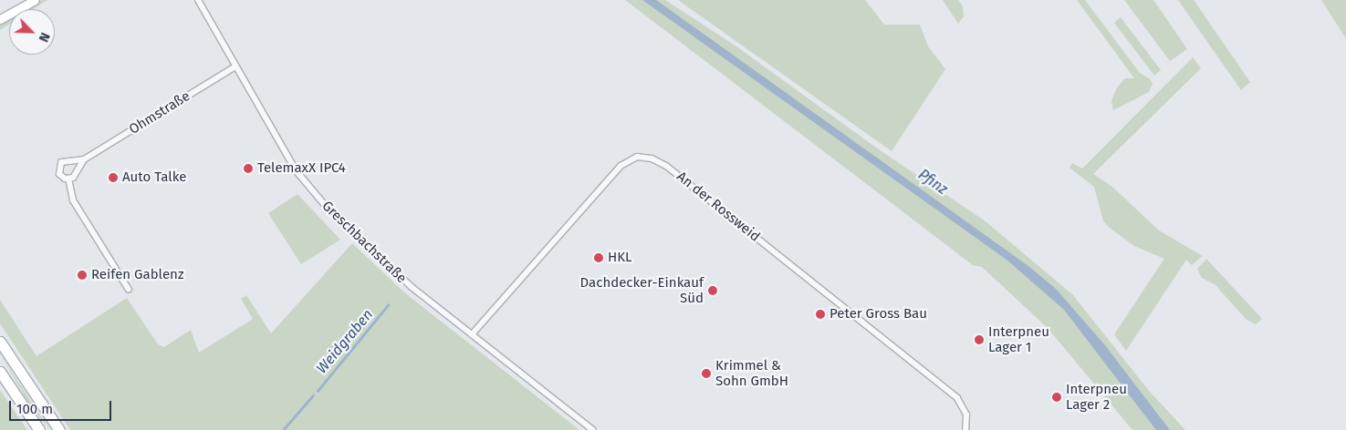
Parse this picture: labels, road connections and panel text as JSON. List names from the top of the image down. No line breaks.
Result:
{"streets":{"street":["Ohmstraße","An der Rossweid","Greschbachstraße"]},"crossings":[["Ohmstraße","Greschbachstraße"],["An der Rossweid","Greschbachstraße"]],"water":["Pfinz","Weidgraben"],"places":["TelemaxX IPC4","Auto Talke","HKL","Reifen Gablenz","Dachdecker-Einkauf Süd","Peter Gross Bau","Interpneu Lager 1","Krimmel & Sohn GmbH","Interpneu Lager 2"],"scale_bar":"100 m","north":"bottom right"}
